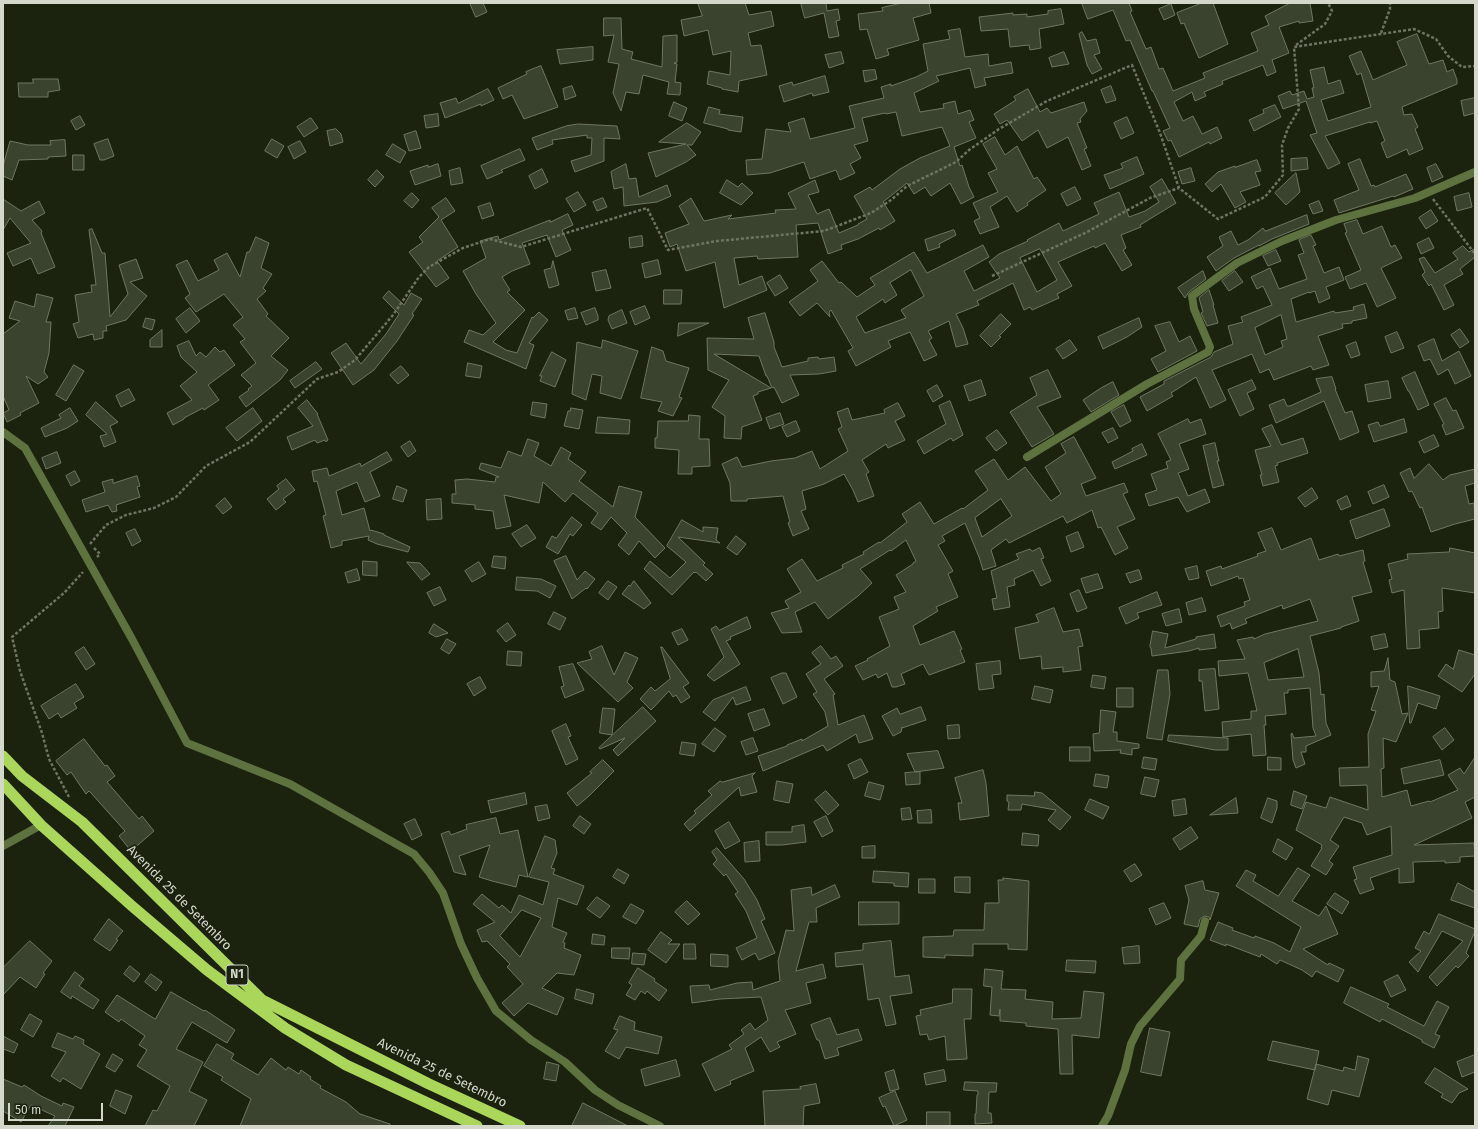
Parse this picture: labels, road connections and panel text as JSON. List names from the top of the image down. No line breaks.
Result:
{"streets":{"highway":["Avenida 25 de Setembro","N1"]},"scale_bar":"50 m"}
